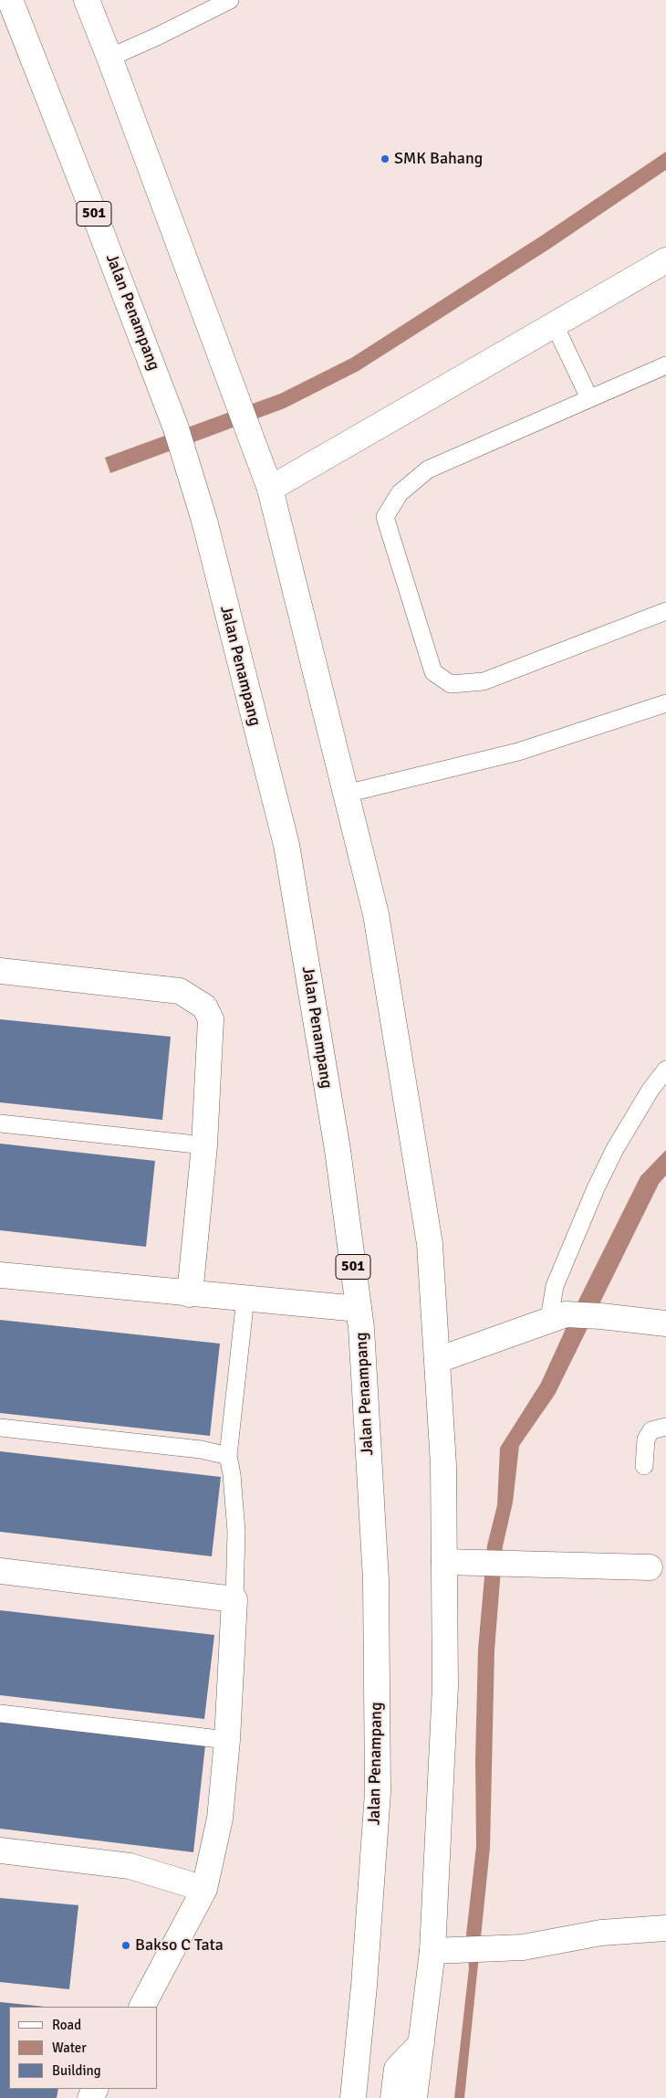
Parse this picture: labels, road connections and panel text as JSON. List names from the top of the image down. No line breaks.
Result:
{"streets":{"main road":["501","Jalan Penampang"]},"places":["SMK Bahang","Bakso C Tata"],"legend":["Road","Water","Building"]}
